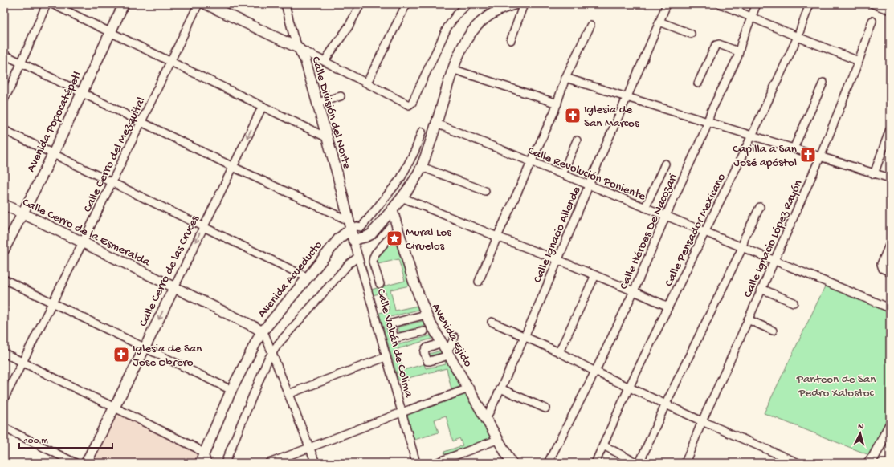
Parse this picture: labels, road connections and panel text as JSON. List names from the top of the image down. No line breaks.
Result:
{"streets":{"street":["Calle División del Norte","Avenida Popocatépetl","Calle Cerro del Mezquital","Calle Revolución Poniente","Calle Pensador Mexicano","Calle Cerro de la Esmeralda","Calle Héroes De Nacozari","Calle Ignacio Allende","Calle Ignacio López Rayón","Calle Cerro de las Cruces","Avenida Acueducto","Avenida Ejido","Calle Volcán de Colima"]},"crossings":[["Calle División del Norte","Avenida Acueducto"],["Calle División del Norte","Calle Volcán de Colima"],["Avenida Popocatépetl","Calle Cerro de la Esmeralda"],["Calle Cerro del Mezquital","Calle Cerro de la Esmeralda"],["Calle Revolución Poniente","Calle Pensador Mexicano"],["Calle Revolución Poniente","Calle Héroes De Nacozari"],["Calle Revolución Poniente","Calle Ignacio Allende"],["Calle Revolución Poniente","Calle Ignacio López Rayón"],["Calle Cerro de la Esmeralda","Calle Cerro de las Cruces"],["Calle Cerro de la Esmeralda","Avenida Acueducto"],["Calle Ignacio Allende","Avenida Ejido"],["Avenida Acueducto","Calle Volcán de Colima"]],"one_way":["Calle Cerro de las Cruces"],"parks":["Panteon de San Pedro Xalostoc"],"places":{"church":["Iglesia de San Marcos","Capilla a San José apóstol","Iglesia de San Jose Obrero"],"place":["Mural Los Ciruelos"]},"scale_bar":"100 m","north":"top"}
